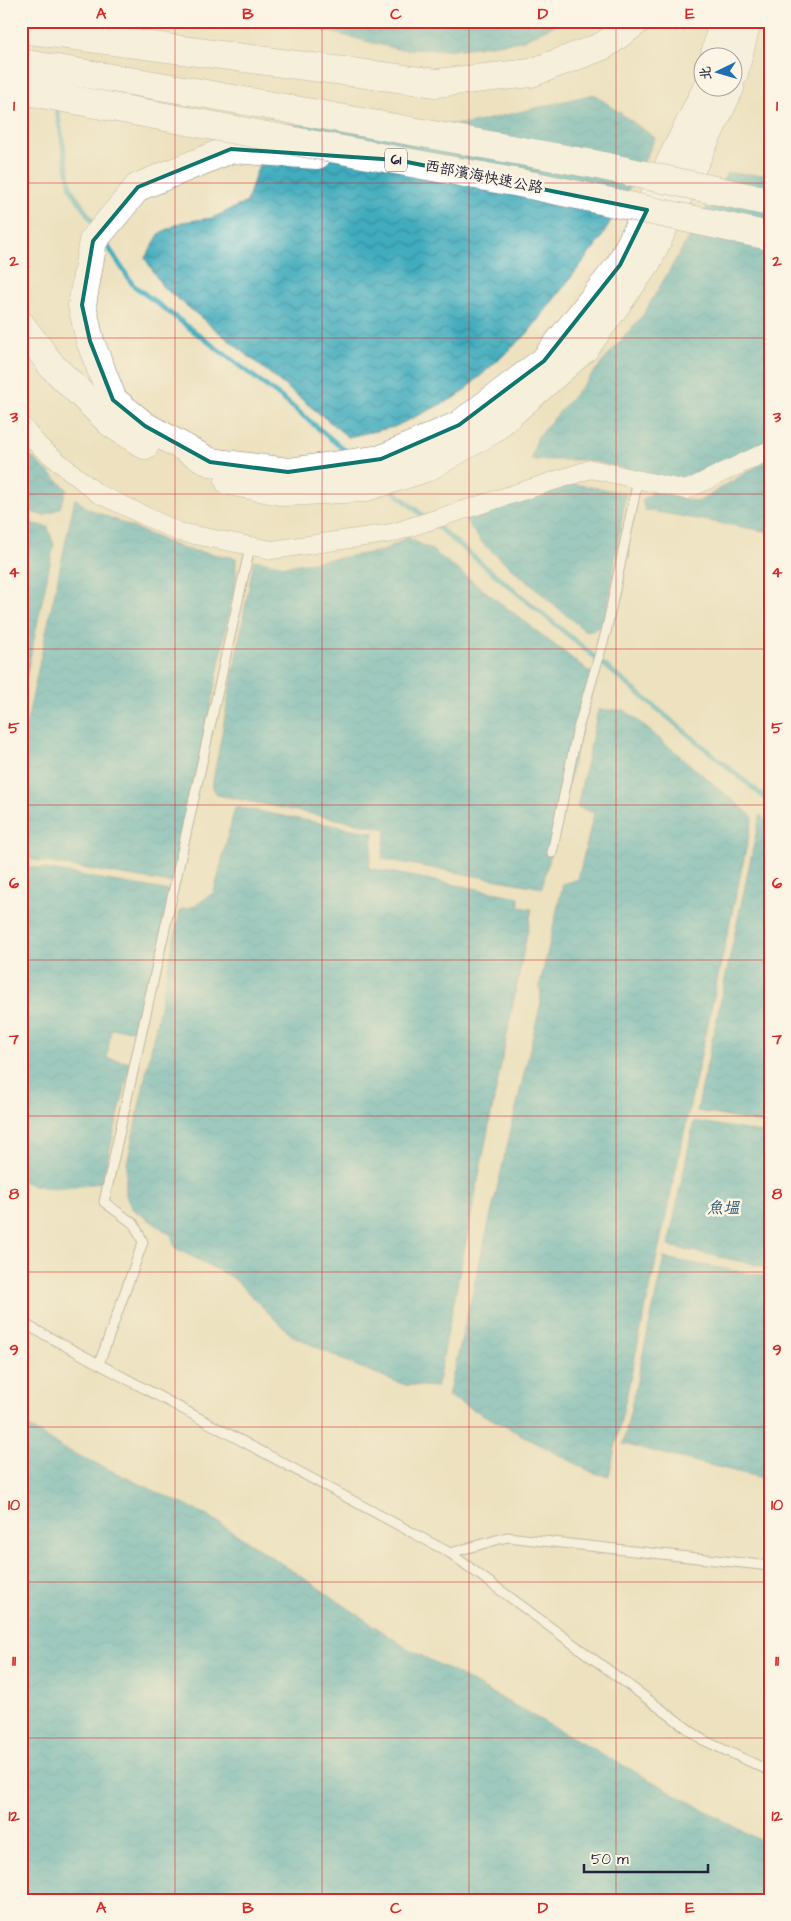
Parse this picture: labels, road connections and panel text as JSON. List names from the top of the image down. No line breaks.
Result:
{"streets":{"highway":["61","西部濱海快速公路"]},"water":["魚塭"],"scale_bar":"50 m","north":"left","grid":{"columns":["A","B","C","D","E"],"rows":["1","2","3","4","5","6","7","8","9","10","11","12"]}}
